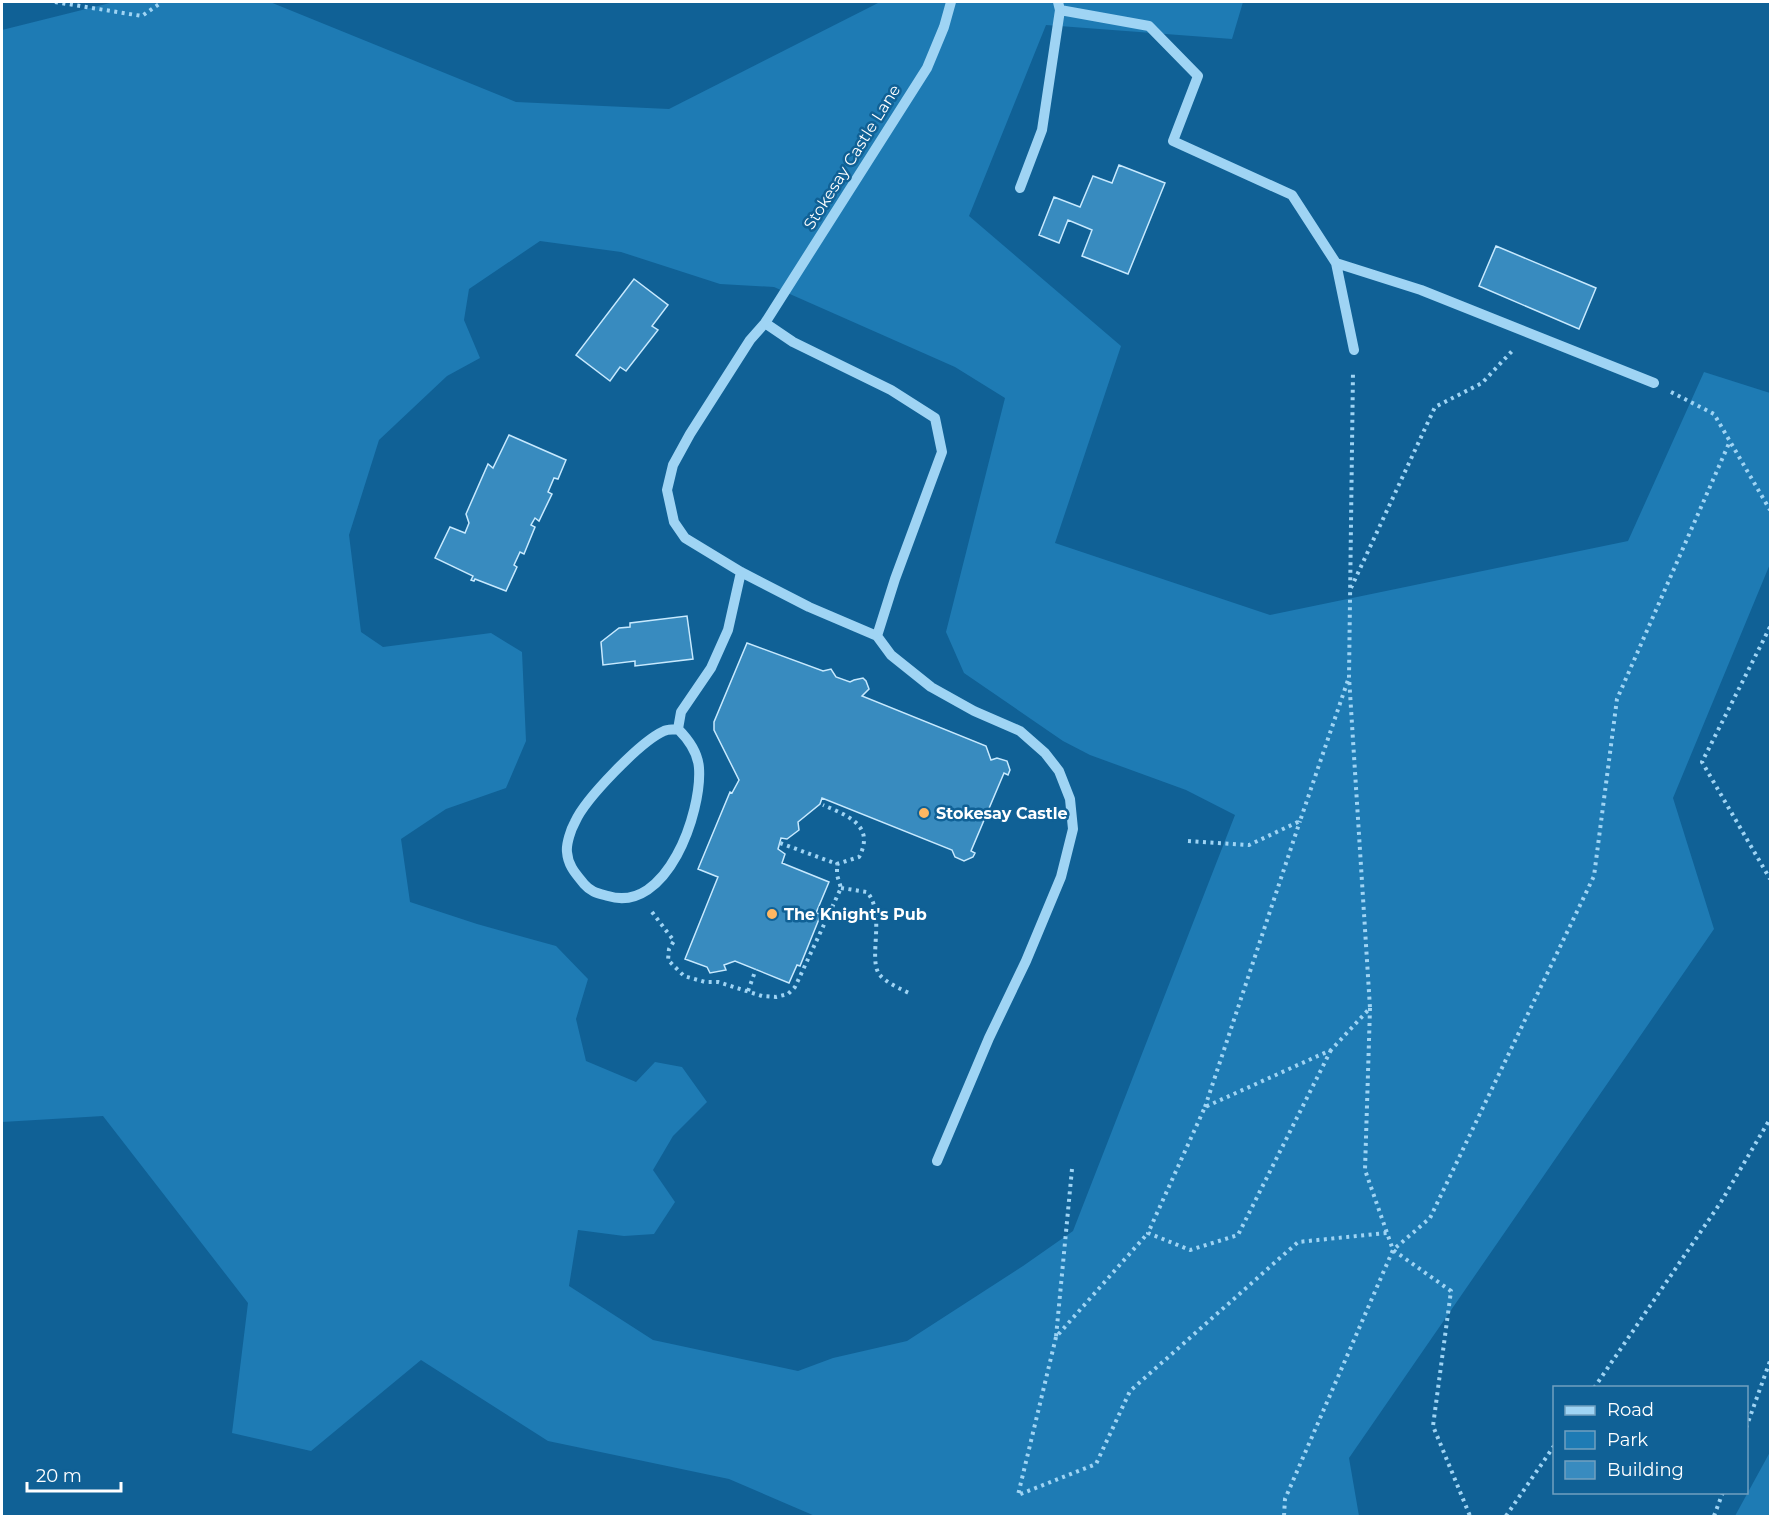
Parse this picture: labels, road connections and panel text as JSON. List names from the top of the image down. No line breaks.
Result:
{"streets":{"lane":["Stokesay Castle Lane"]},"places":["Stokesay Castle","The Knight's Pub"],"legend":["Road","Park","Building"],"scale_bar":"20 m"}
